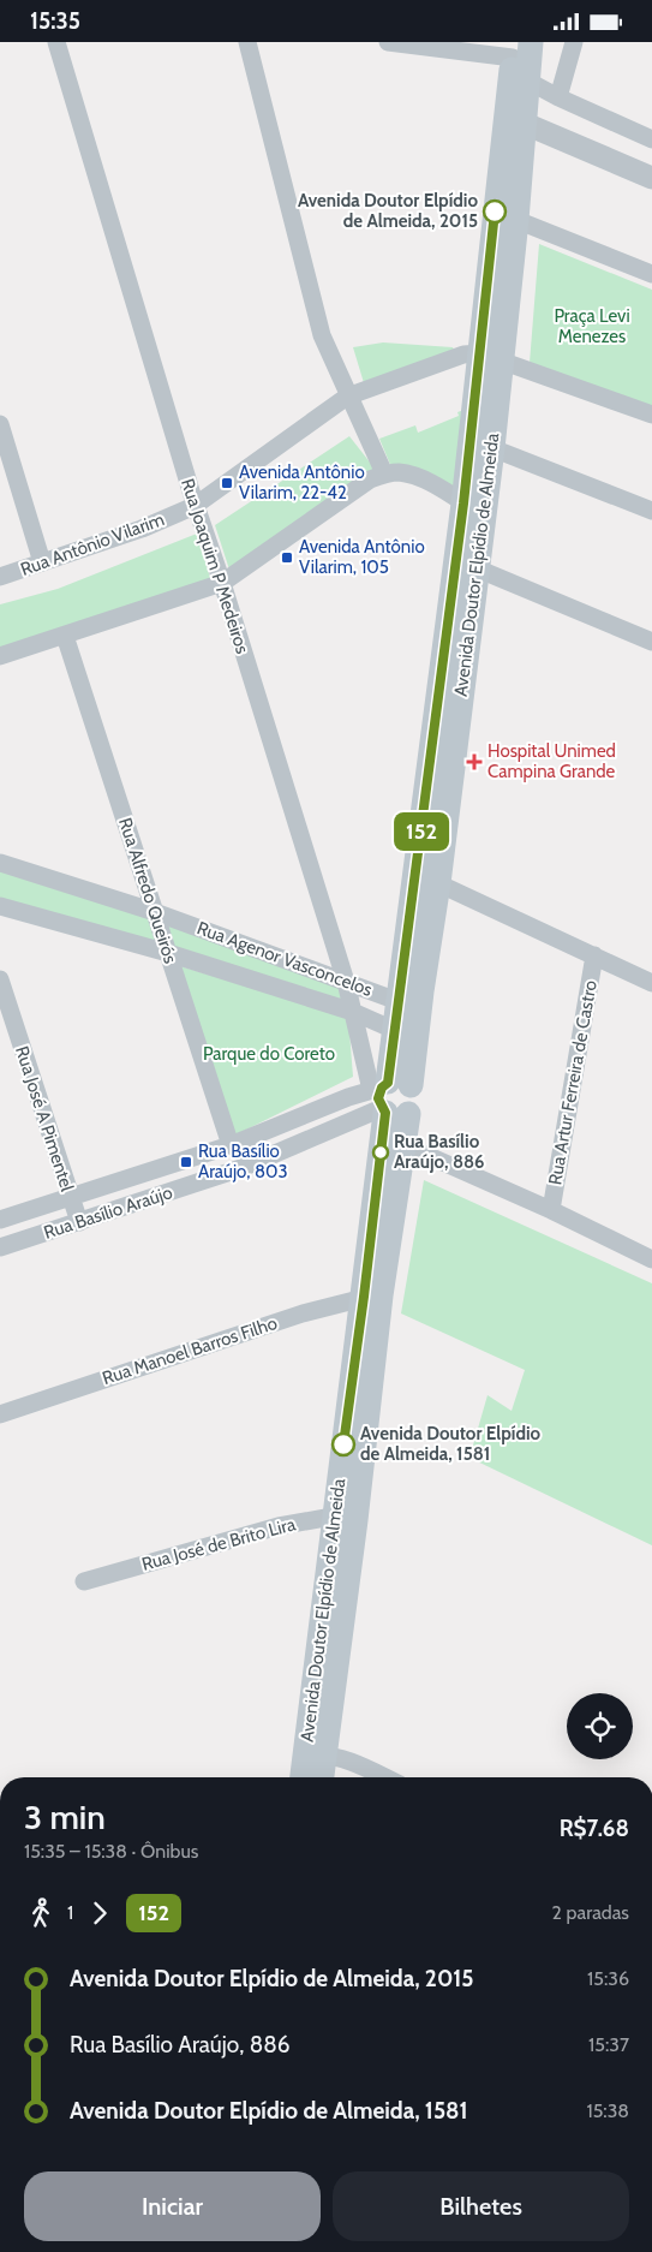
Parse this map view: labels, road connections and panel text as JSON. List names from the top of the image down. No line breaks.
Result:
{"streets":{"main road":["Avenida Doutor Elpídio de Almeida"],"street":["Rua Antônio Vilarim","Rua Joaquim P Medeiros","Rua Alfredo Queirós","Rua Agenor Vasconcelos","Rua Artur Ferreira de Castro","Rua José A Pimentel","Rua Basílio Araújo","Rua Manoel Barros Filho","Rua José de Brito Lira"]},"crossings":[["Rua Antônio Vilarim","Avenida Doutor Elpídio de Almeida"],["Rua Antônio Vilarim","Rua Joaquim P Medeiros"],["Avenida Doutor Elpídio de Almeida","Rua Joaquim P Medeiros"],["Avenida Doutor Elpídio de Almeida","Rua Agenor Vasconcelos"],["Avenida Doutor Elpídio de Almeida","Rua Basílio Araújo"],["Avenida Doutor Elpídio de Almeida","Rua Manoel Barros Filho"],["Avenida Doutor Elpídio de Almeida","Rua José de Brito Lira"],["Rua Joaquim P Medeiros","Rua Agenor Vasconcelos"],["Rua Joaquim P Medeiros","Rua Basílio Araújo"],["Rua Alfredo Queirós","Rua Agenor Vasconcelos"],["Rua Alfredo Queirós","Rua Basílio Araújo"],["Rua José A Pimentel","Rua Basílio Araújo"]],"parks":["Praça Levi Menezes","Parque do Coreto"],"places":{"other":["Avenida Doutor Elpídio de Almeida, 2015","Rua Basílio Araújo, 886","Avenida Doutor Elpídio de Almeida, 1581"],"transit":["Avenida Antônio Vilarim, 22-42","Avenida Antônio Vilarim, 105","Rua Basílio Araújo, 803"],"health":["Hospital Unimed Campina Grande"]},"lines":["bus line 152"],"page":{"status":"15:35","on_map":"152","heading":["3 min","15:35 – 15:38 · Ônibus","R$7.68"],"legs":["1","152","2 paradas"],"list":[{"name":"Avenida Doutor Elpídio de Almeida, 2015","value":"15:36"},{"name":"Rua Basílio Araújo, 886","value":"15:37"},{"name":"Avenida Doutor Elpídio de Almeida, 1581","value":"15:38"}],"buttons":["Iniciar","Bilhetes"]}}
